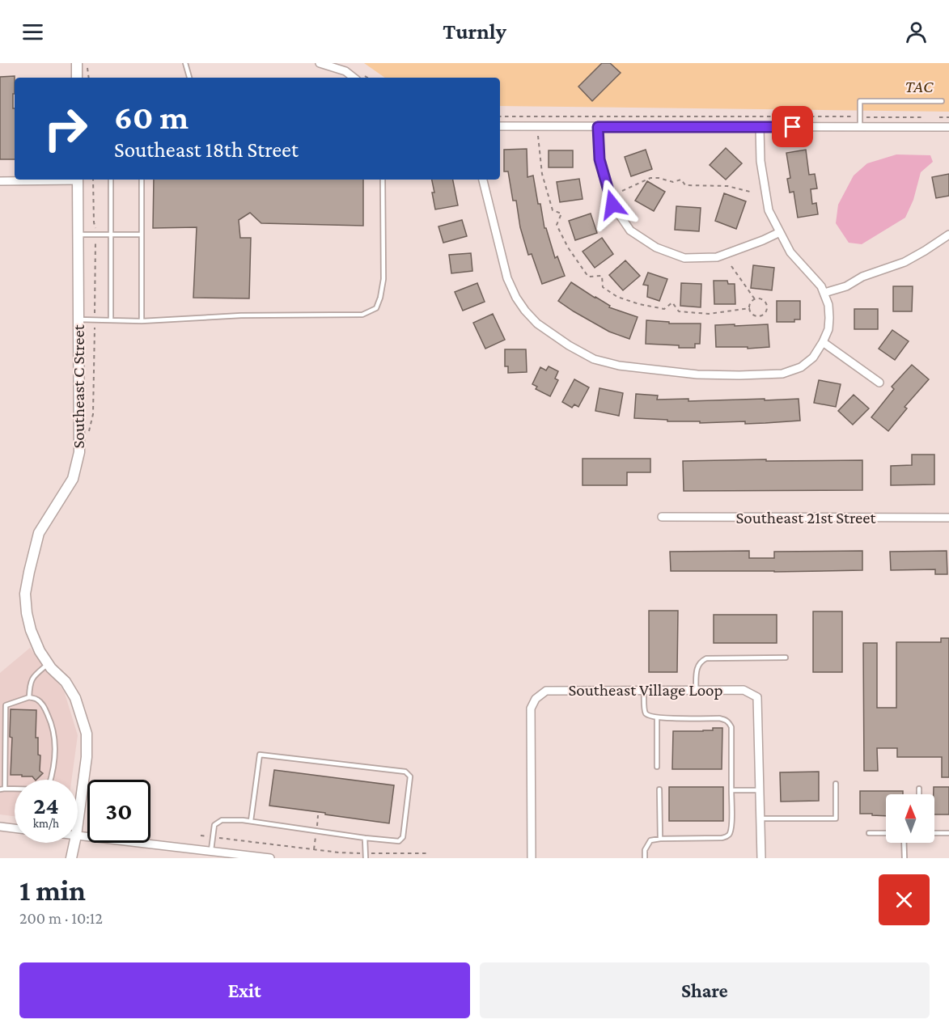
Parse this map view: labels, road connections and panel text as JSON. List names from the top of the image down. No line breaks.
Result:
{"streets":{"street":["Southeast C Street","Southeast 21st Street","Southeast Village Loop"]},"parks":["TAC"],"north":"top","page":{"header":"Turnly","turn":["60 m","Southeast 18th Street"],"speed":"24 km/h","limit":"30","heading":["1 min","200 m · 10:12"],"buttons":["Exit","Share"]}}
